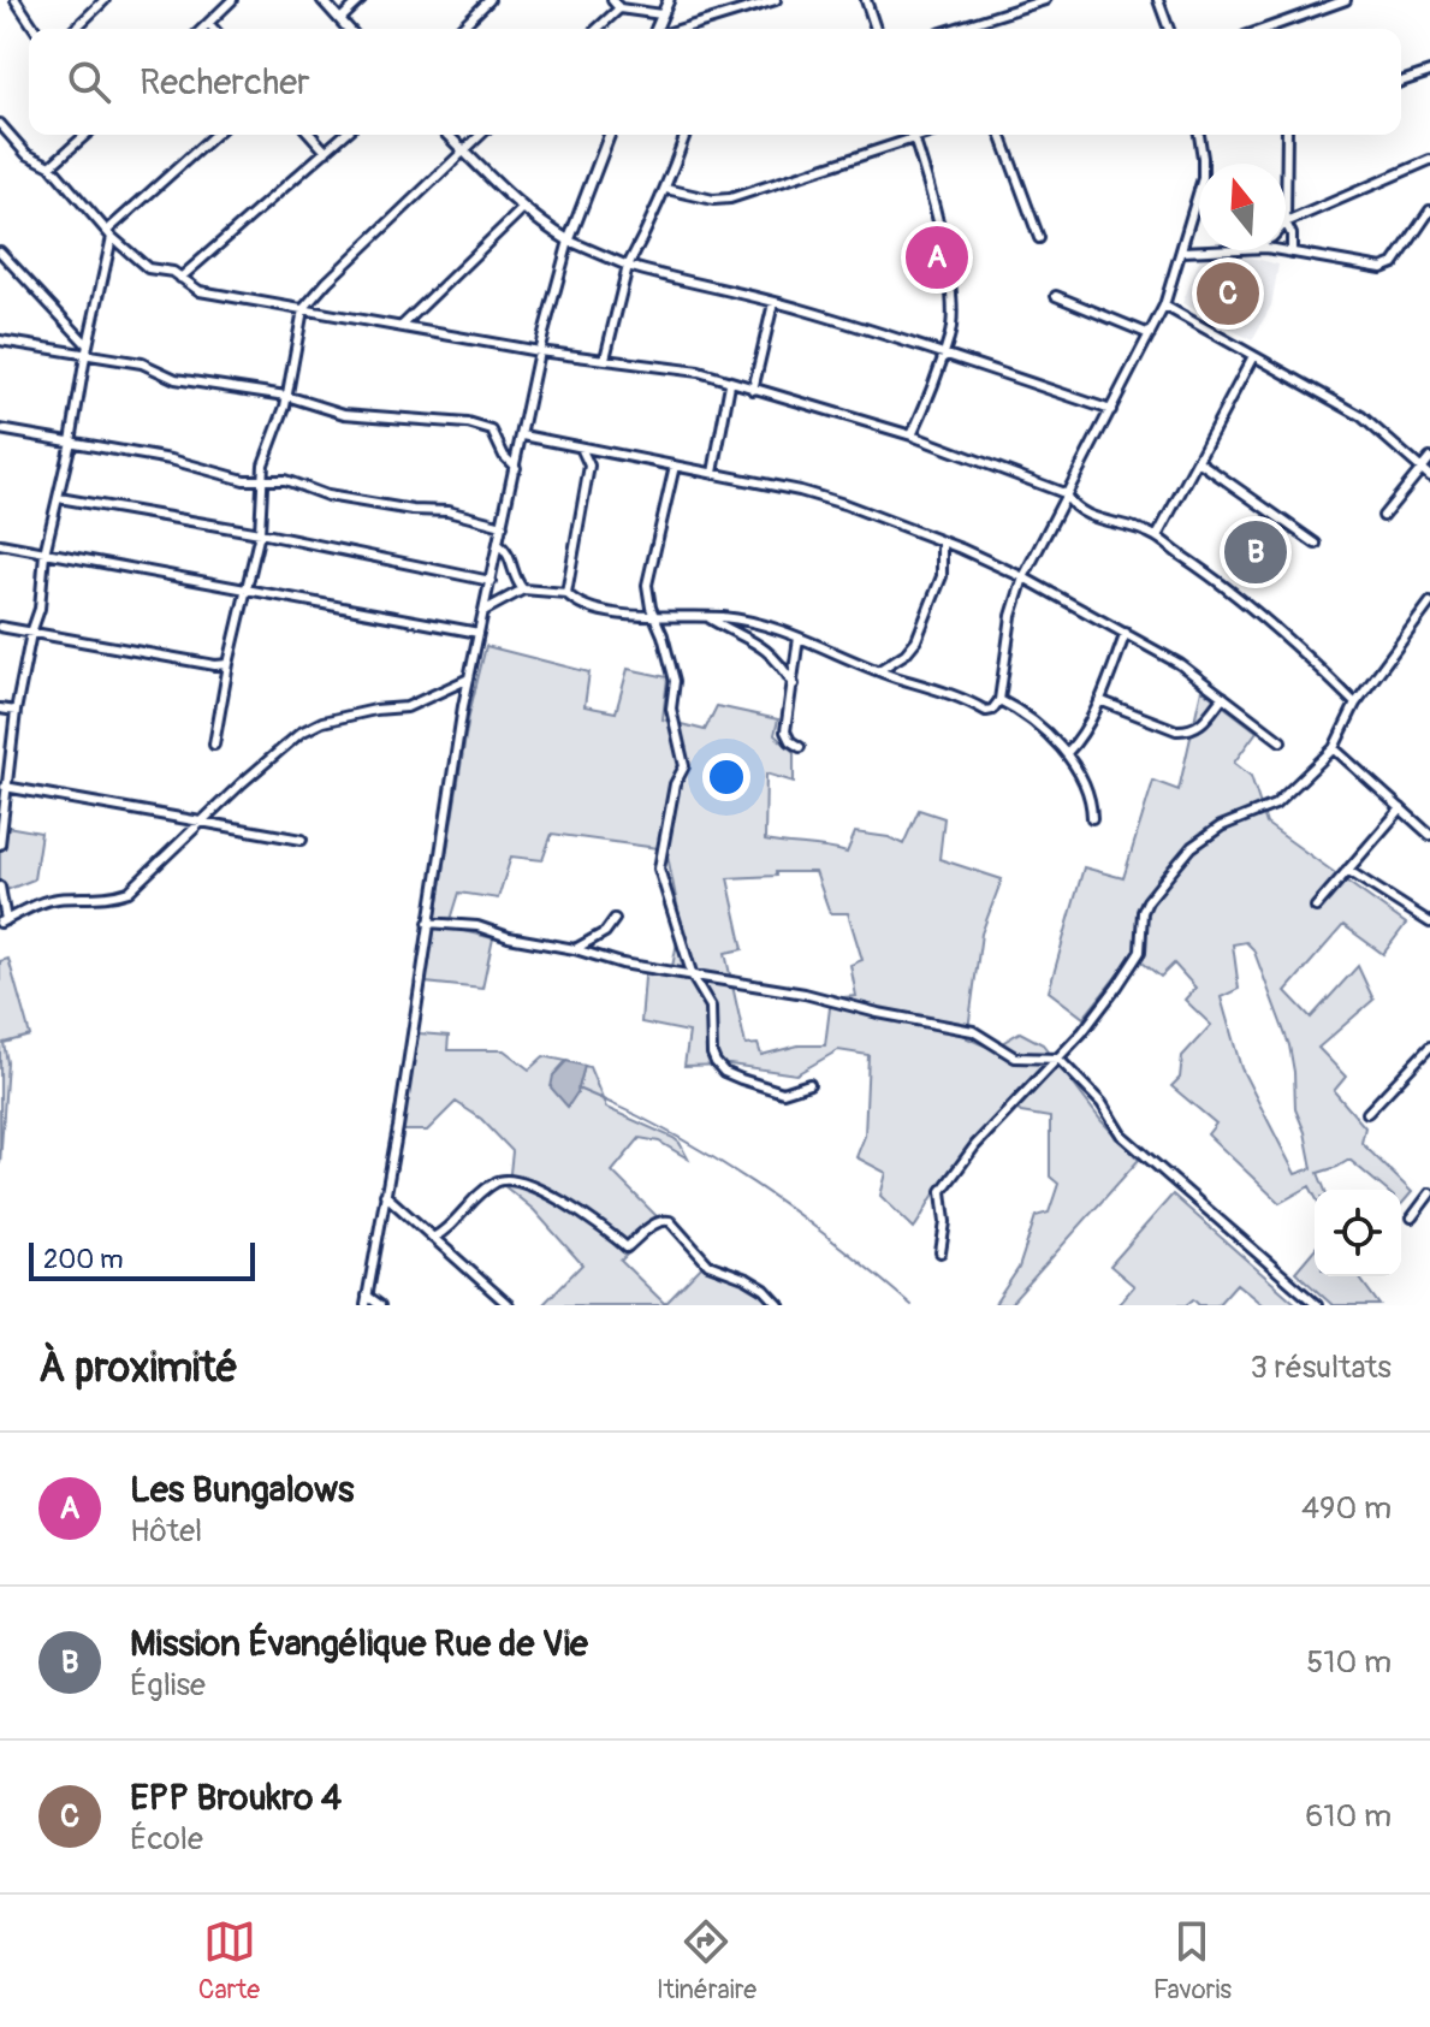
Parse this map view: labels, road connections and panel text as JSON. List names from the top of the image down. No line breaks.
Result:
{"scale_bar":"200 m","north":"top","page":{"search":"Rechercher","pins":["A","C","B"],"scale":"200 m","heading":["À proximité","3 résultats"],"list":[{"mark":"A","name":"Les Bungalows","note":"Hôtel","value":"490 m"},{"mark":"B","name":"Mission Évangélique Rue de Vie","note":"Église","value":"510 m"},{"mark":"C","name":"EPP Broukro 4","note":"École","value":"610 m"}],"nav":["Carte","Itinéraire","Favoris"]}}
